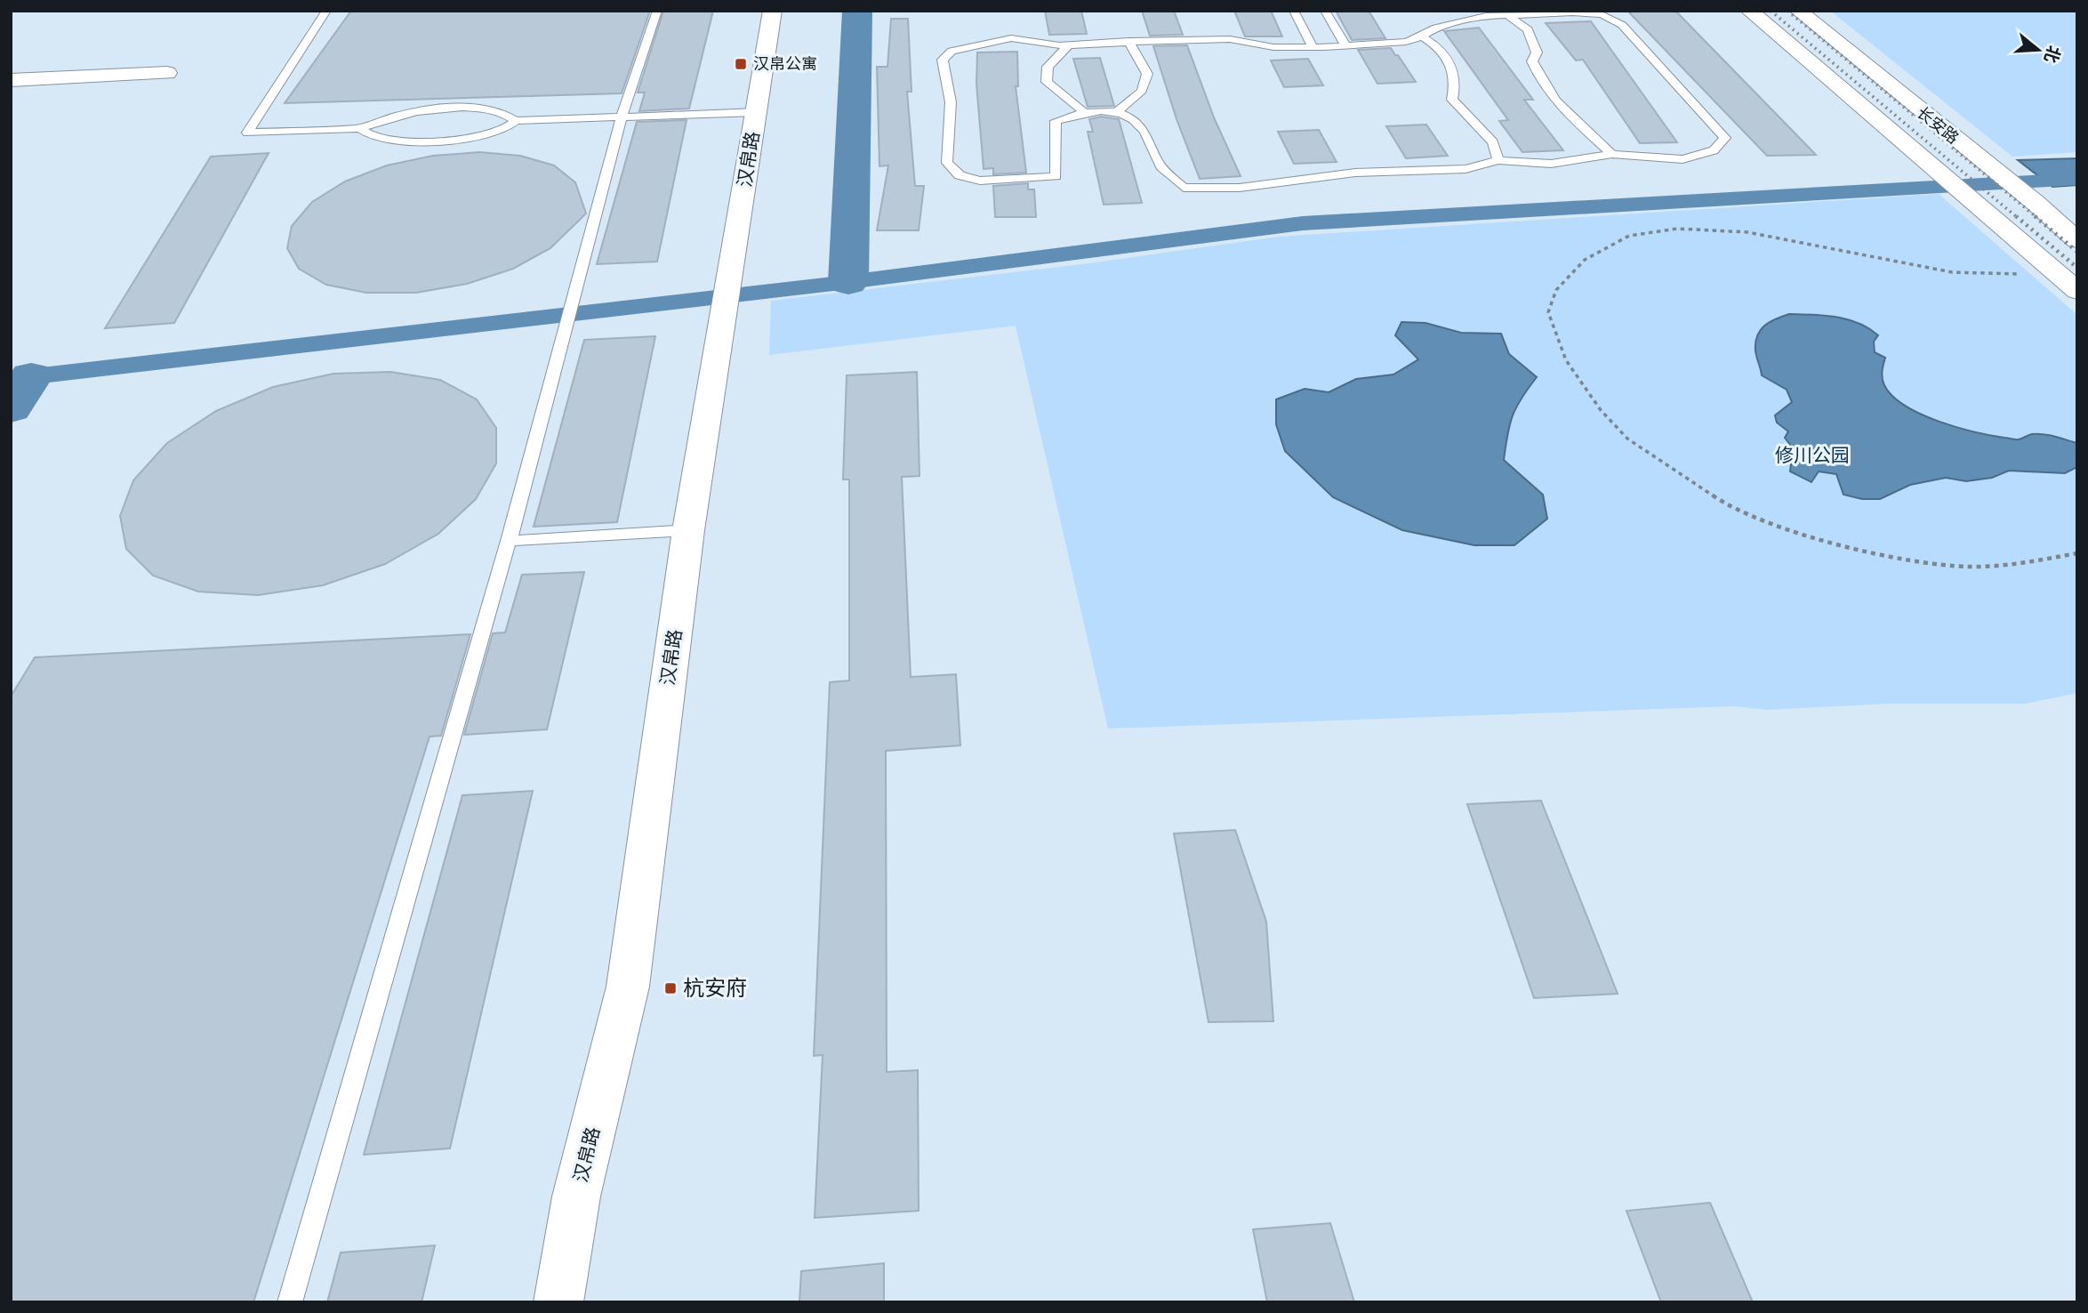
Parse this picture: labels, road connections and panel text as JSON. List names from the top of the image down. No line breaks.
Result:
{"streets":{"street":["长安路","汉帛路"]},"parks":["修川公园"],"places":{"transit":["汉帛公寓","杭安府"]},"north":"right"}
